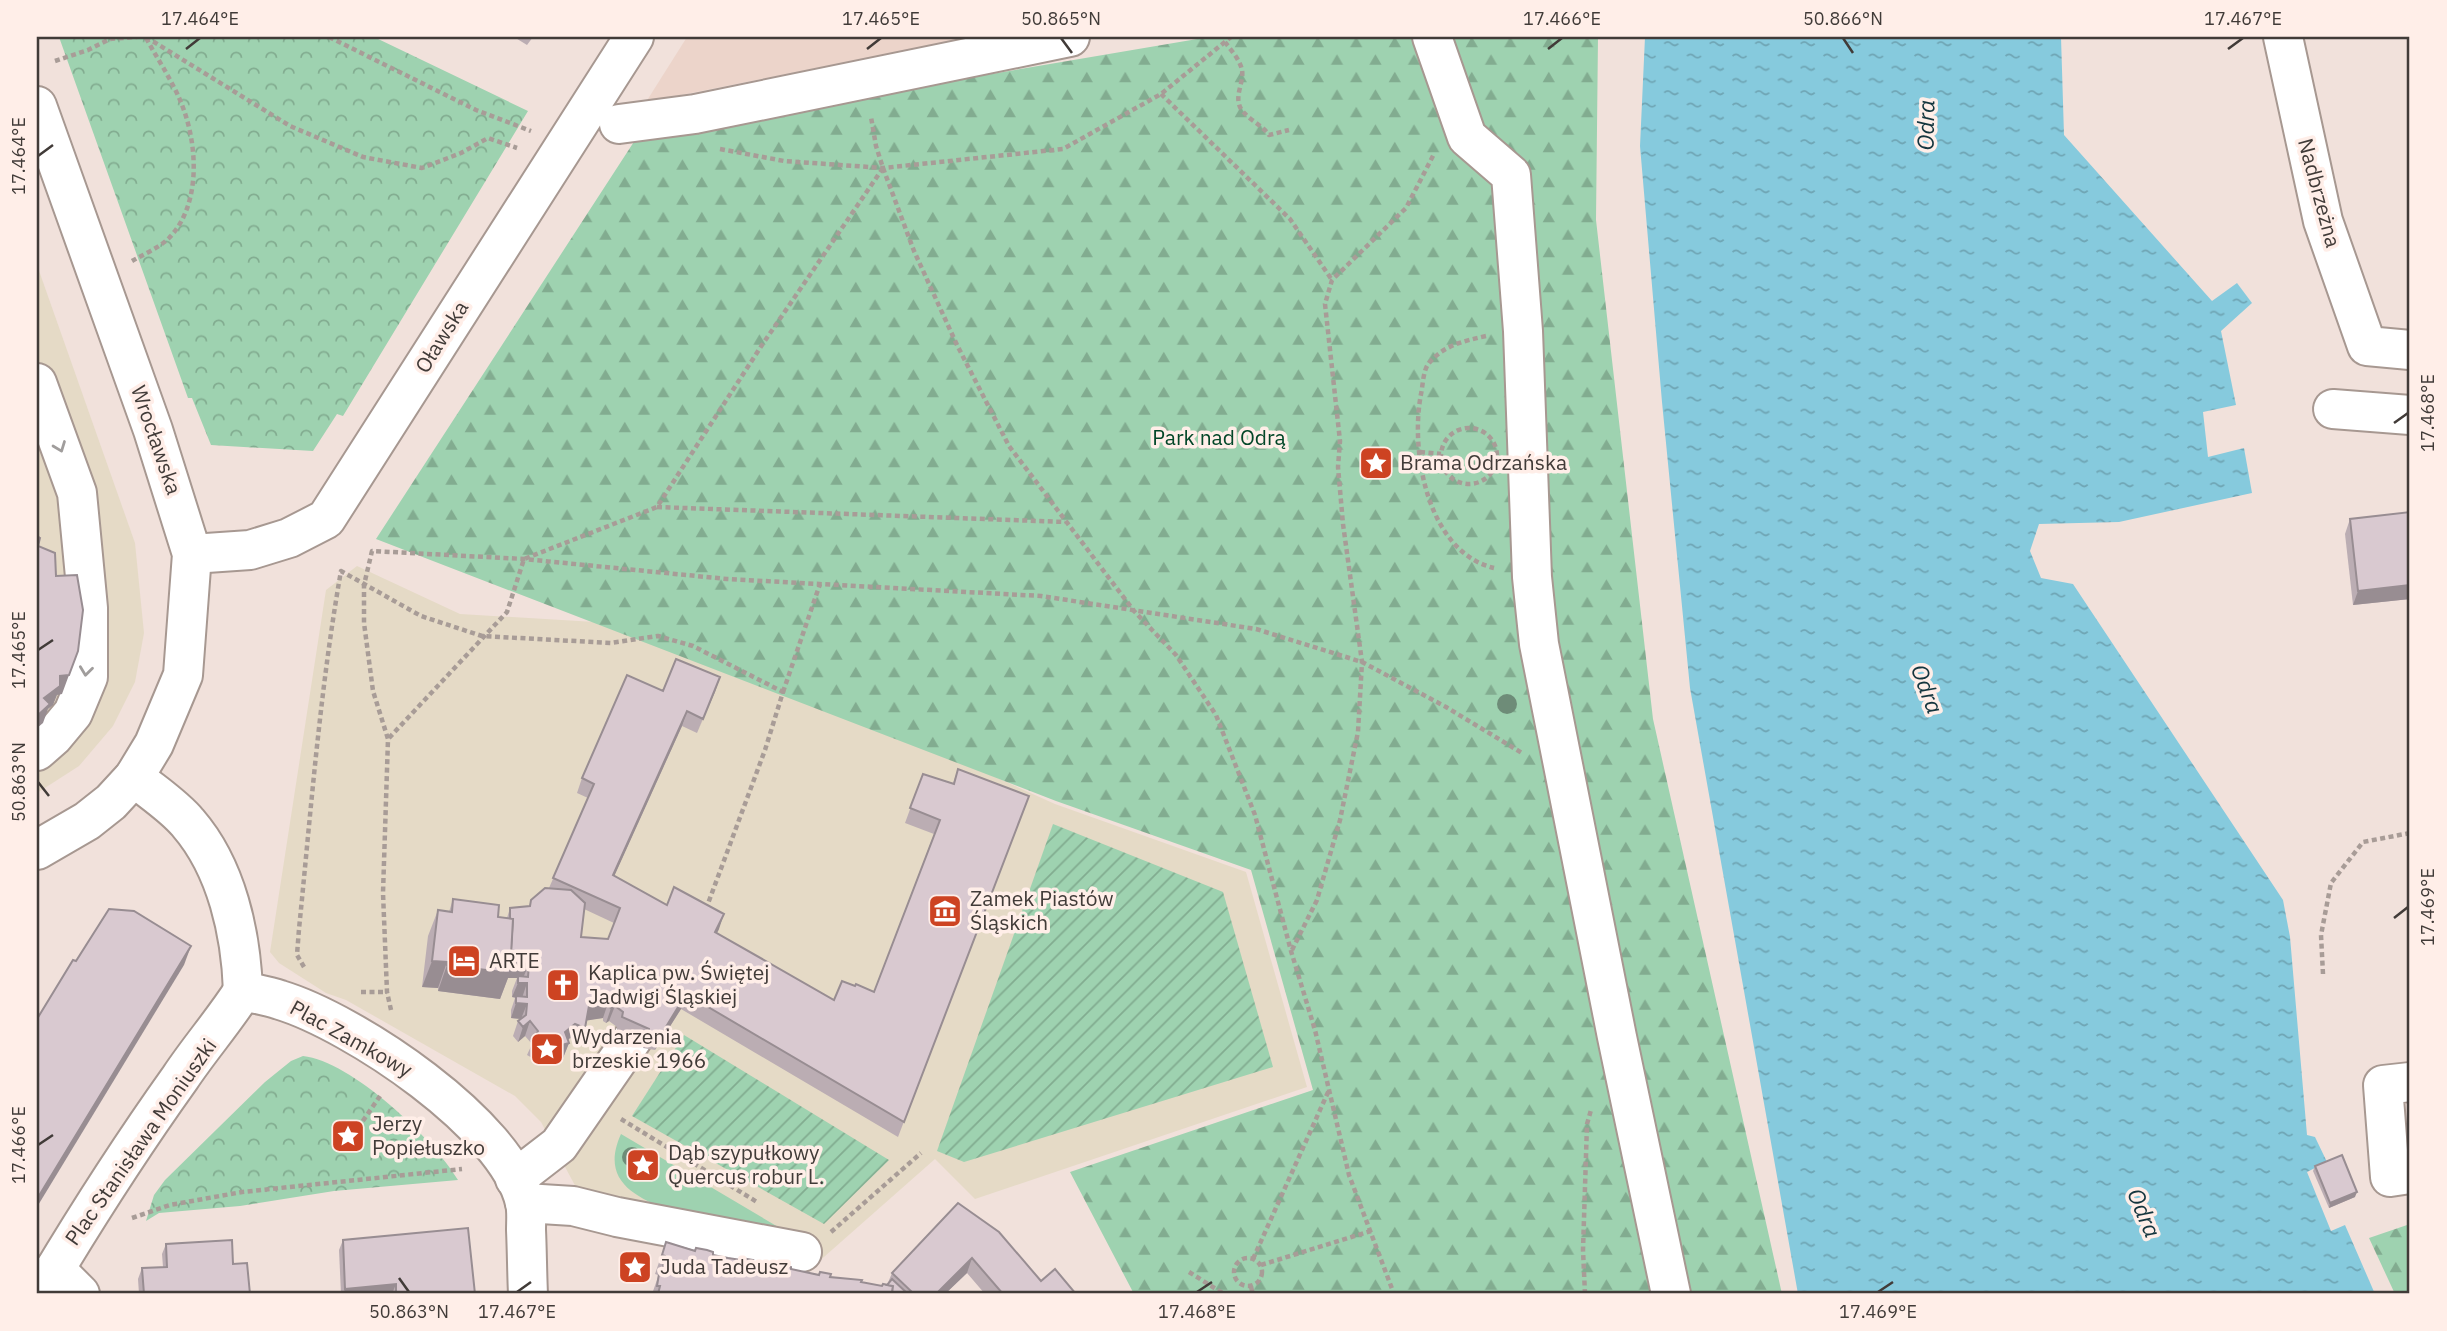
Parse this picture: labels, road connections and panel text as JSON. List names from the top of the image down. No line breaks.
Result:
{"streets":{"street":["Nadbrzeżna","Oławska","Wrocławska","Plac Zamkowy","Plac Stanisława Moniuszki"]},"crossings":[["Oławska","Wrocławska"],["Plac Zamkowy","Plac Stanisława Moniuszki"]],"water":["Odra"],"parks":["Park nad Odrą"],"places":{"place":["Brama Odrzańska","Wydarzenia brzeskie 1966","Jerzy Popiełuszko","Dąb szypułkowy Quercus robur L.","Juda Tadeusz"],"museum":["Zamek Piastów Śląskich"],"hotel":["ARTE"],"church":["Kaplica pw. Świętej Jadwigi Śląskiej"]},"coordinates":["17.464°E","17.465°E","50.865°N","17.466°E","50.866°N","17.467°E","17.468°E","50.863°N","17.469°E"]}
